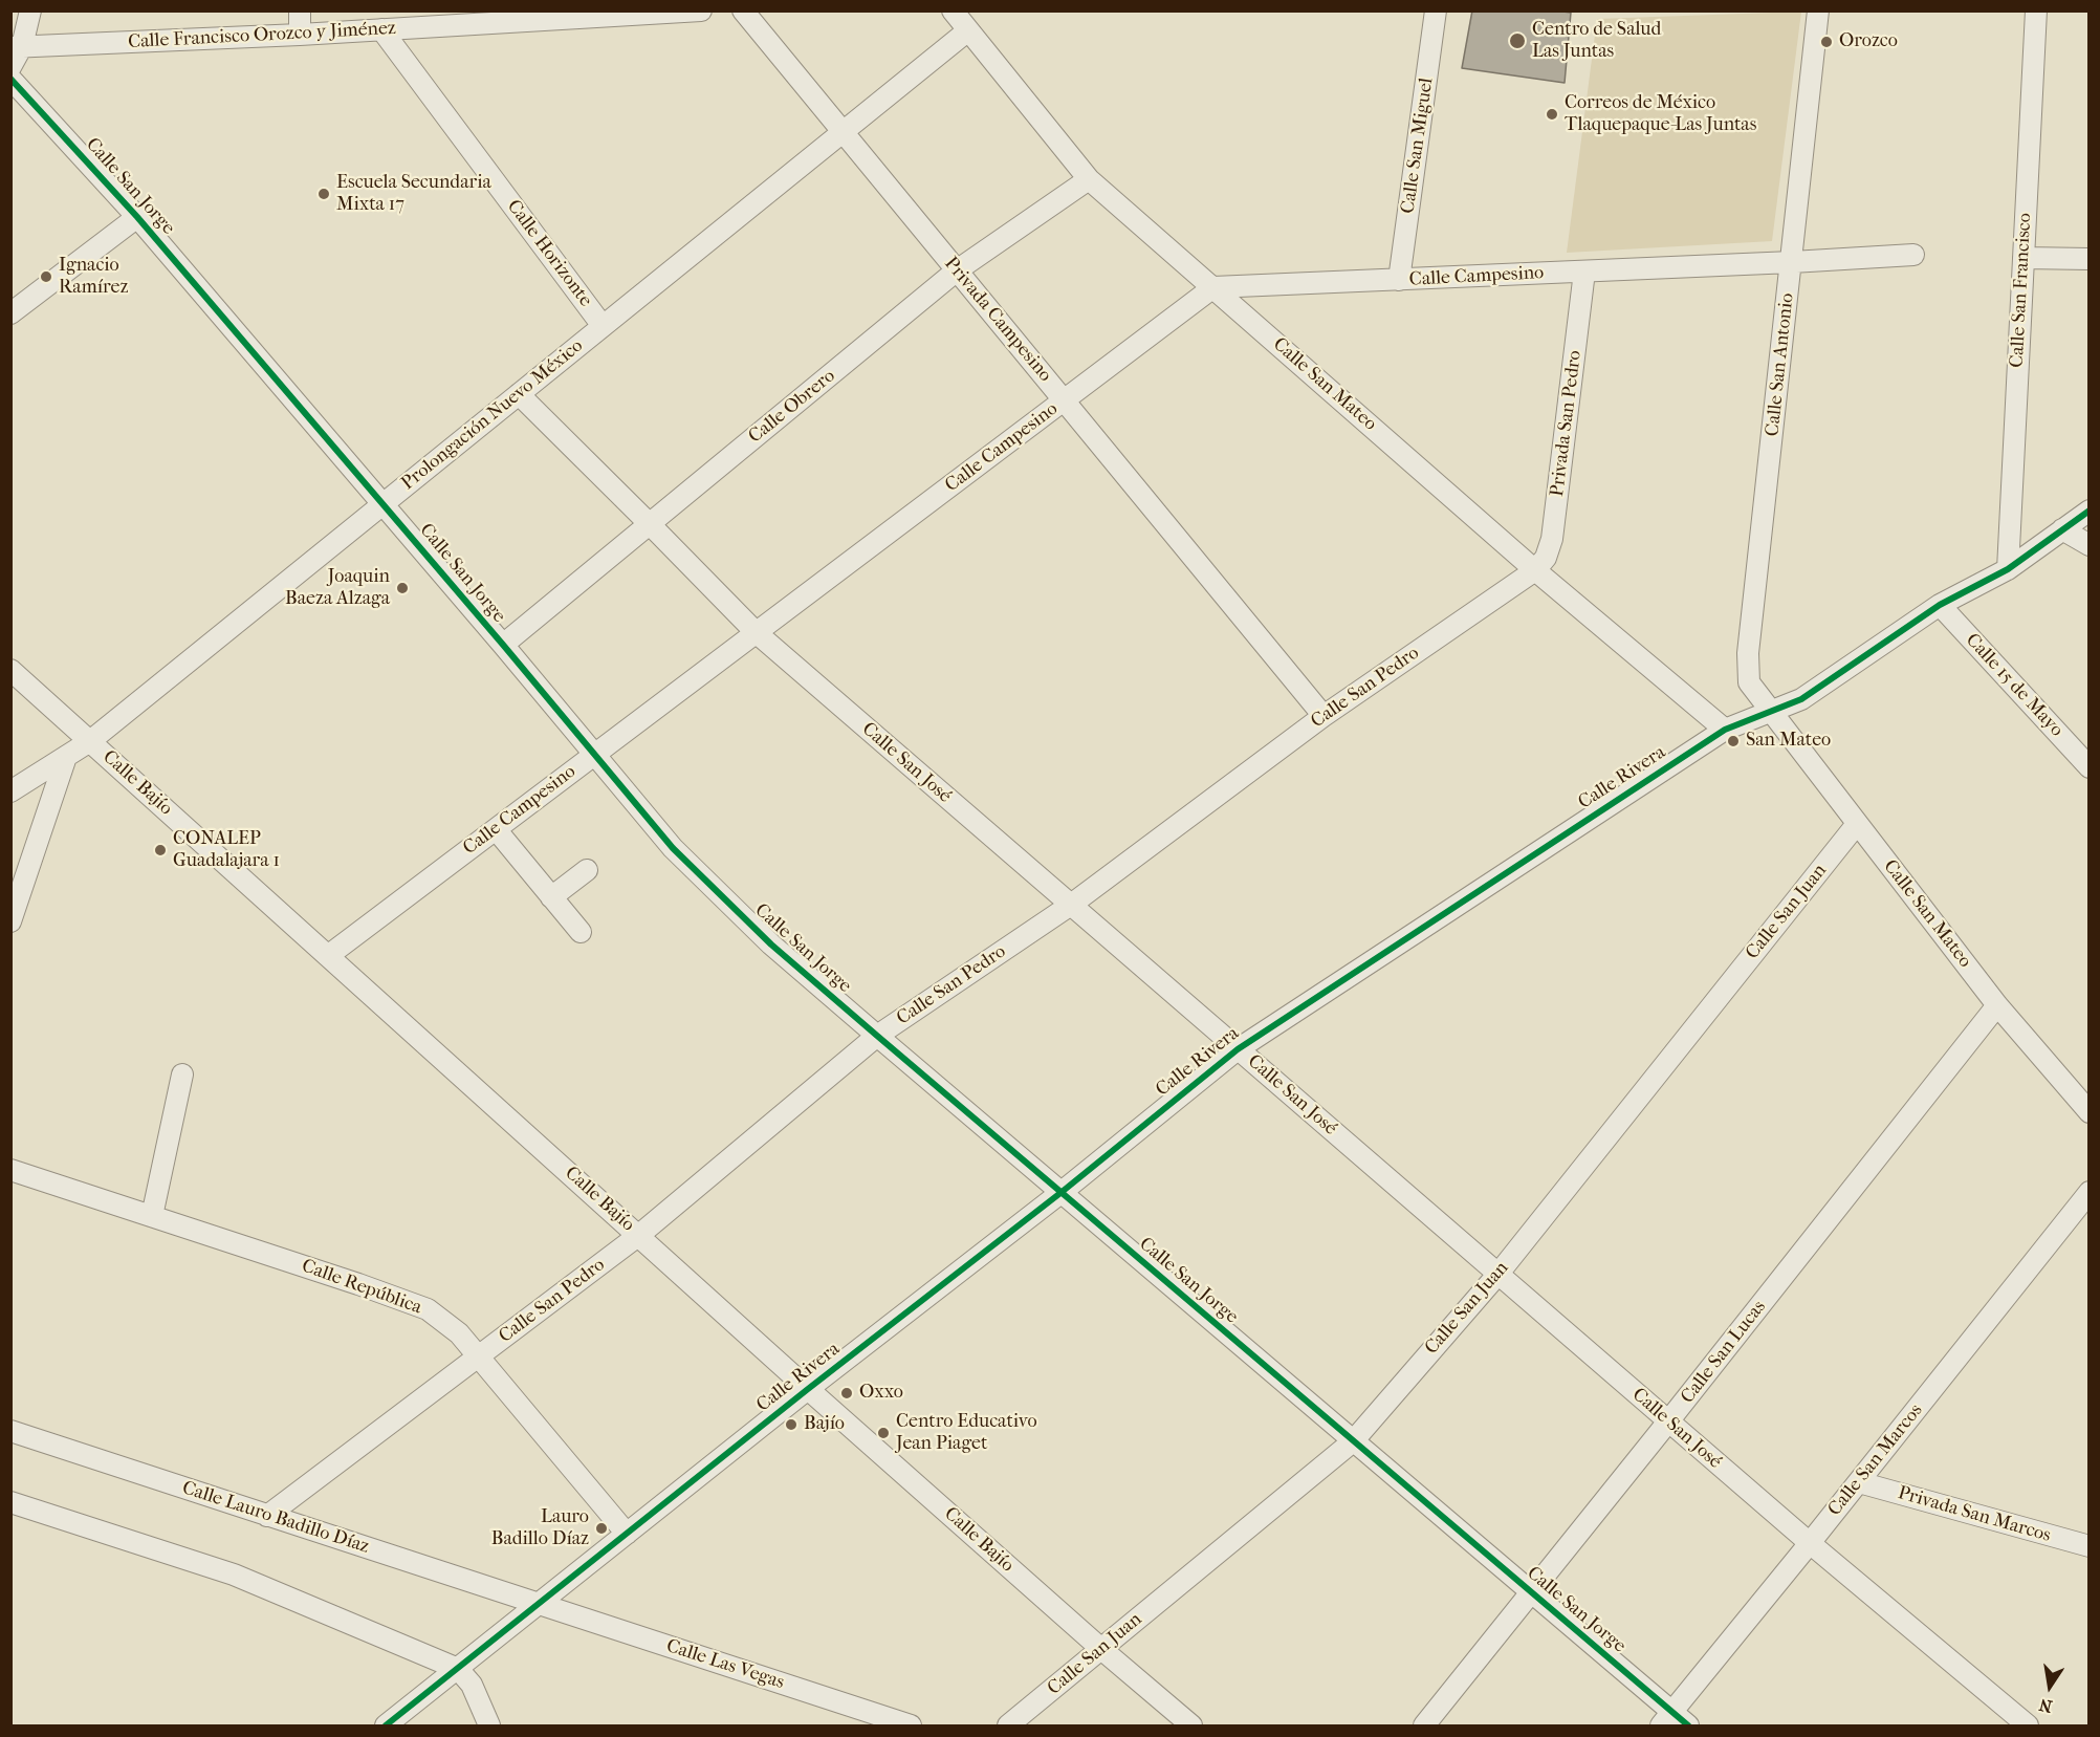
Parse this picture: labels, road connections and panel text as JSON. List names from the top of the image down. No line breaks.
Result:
{"streets":{"street":["Calle Francisco Orozco y Jiménez","Calle San Miguel","Calle San Jorge","Calle Horizonte","Calle Campesino","Calle San Francisco","Privada Campesino","Calle San Antonio","Calle San Mateo","Calle Obrero","Prolongación Nuevo México","Privada San Pedro","Calle 15 de Mayo","Calle San Pedro","Calle San José","Calle Rivera","Calle Bajío","Calle San Juan","Calle República","Calle San Lucas","Calle San Marcos","Privada San Marcos","Calle Lauro Badillo Díaz","Calle Las Vegas"]},"crossings":[["Calle Francisco Orozco y Jiménez","Calle Horizonte"],["Calle San Miguel","Calle Campesino"],["Calle San Jorge","Calle Campesino"],["Calle San Jorge","Calle Obrero"],["Calle San Jorge","Prolongación Nuevo México"],["Calle San Jorge","Calle San Pedro"],["Calle San Jorge","Calle Rivera"],["Calle San Jorge","Calle San Juan"],["Calle San Jorge","Calle San Lucas"],["Calle San Jorge","Calle San Marcos"],["Calle Horizonte","Prolongación Nuevo México"],["Calle Campesino","Privada Campesino"],["Calle Campesino","Calle San Antonio"],["Calle Campesino","Calle San Mateo"],["Calle Campesino","Privada San Pedro"],["Calle Campesino","Calle San José"],["Calle Campesino","Calle Bajío"],["Calle San Francisco","Calle Rivera"],["Privada Campesino","Calle Obrero"],["Privada Campesino","Prolongación Nuevo México"],["Privada Campesino","Calle San Pedro"],["Calle San Antonio","Calle San Mateo"],["Calle San Antonio","Calle Rivera"],["Calle San Mateo","Calle Obrero"],["Calle San Mateo","Prolongación Nuevo México"],["Calle San Mateo","Privada San Pedro"],["Calle San Mateo","Calle San Pedro"],["Calle San Mateo","Calle Rivera"],["Calle San Mateo","Calle San Juan"],["Calle San Mateo","Calle San Lucas"],["Calle Obrero","Calle San José"],["Prolongación Nuevo México","Calle San José"],["Prolongación Nuevo México","Calle Bajío"],["Privada San Pedro","Calle San Pedro"],["Calle 15 de Mayo","Calle Rivera"],["Calle San Pedro","Calle San José"],["Calle San Pedro","Calle Bajío"],["Calle San Pedro","Calle República"],["Calle San Pedro","Calle Lauro Badillo Díaz"],["Calle San José","Calle Rivera"],["Calle San José","Calle San Juan"],["Calle San José","Calle San Lucas"],["Calle San José","Calle San Marcos"],["Calle Rivera","Calle Bajío"],["Calle Rivera","Calle República"],["Calle Rivera","Calle Lauro Badillo Díaz"],["Calle Rivera","Calle Las Vegas"],["Calle Bajío","Calle San Juan"],["Calle San Marcos","Privada San Marcos"],["Calle Lauro Badillo Díaz","Calle Las Vegas"]],"places":["Centro de Salud Las Juntas","Orozco","Correos de México Tlaquepaque-Las Juntas","Escuela Secundaria Mixta 17","Ignacio Ramírez","Joaquin Baeza Alzaga","San Mateo","CONALEP Guadalajara 1","Oxxo","Bajío","Centro Educativo Jean Piaget","Lauro Badillo Díaz"],"north":"bottom"}
